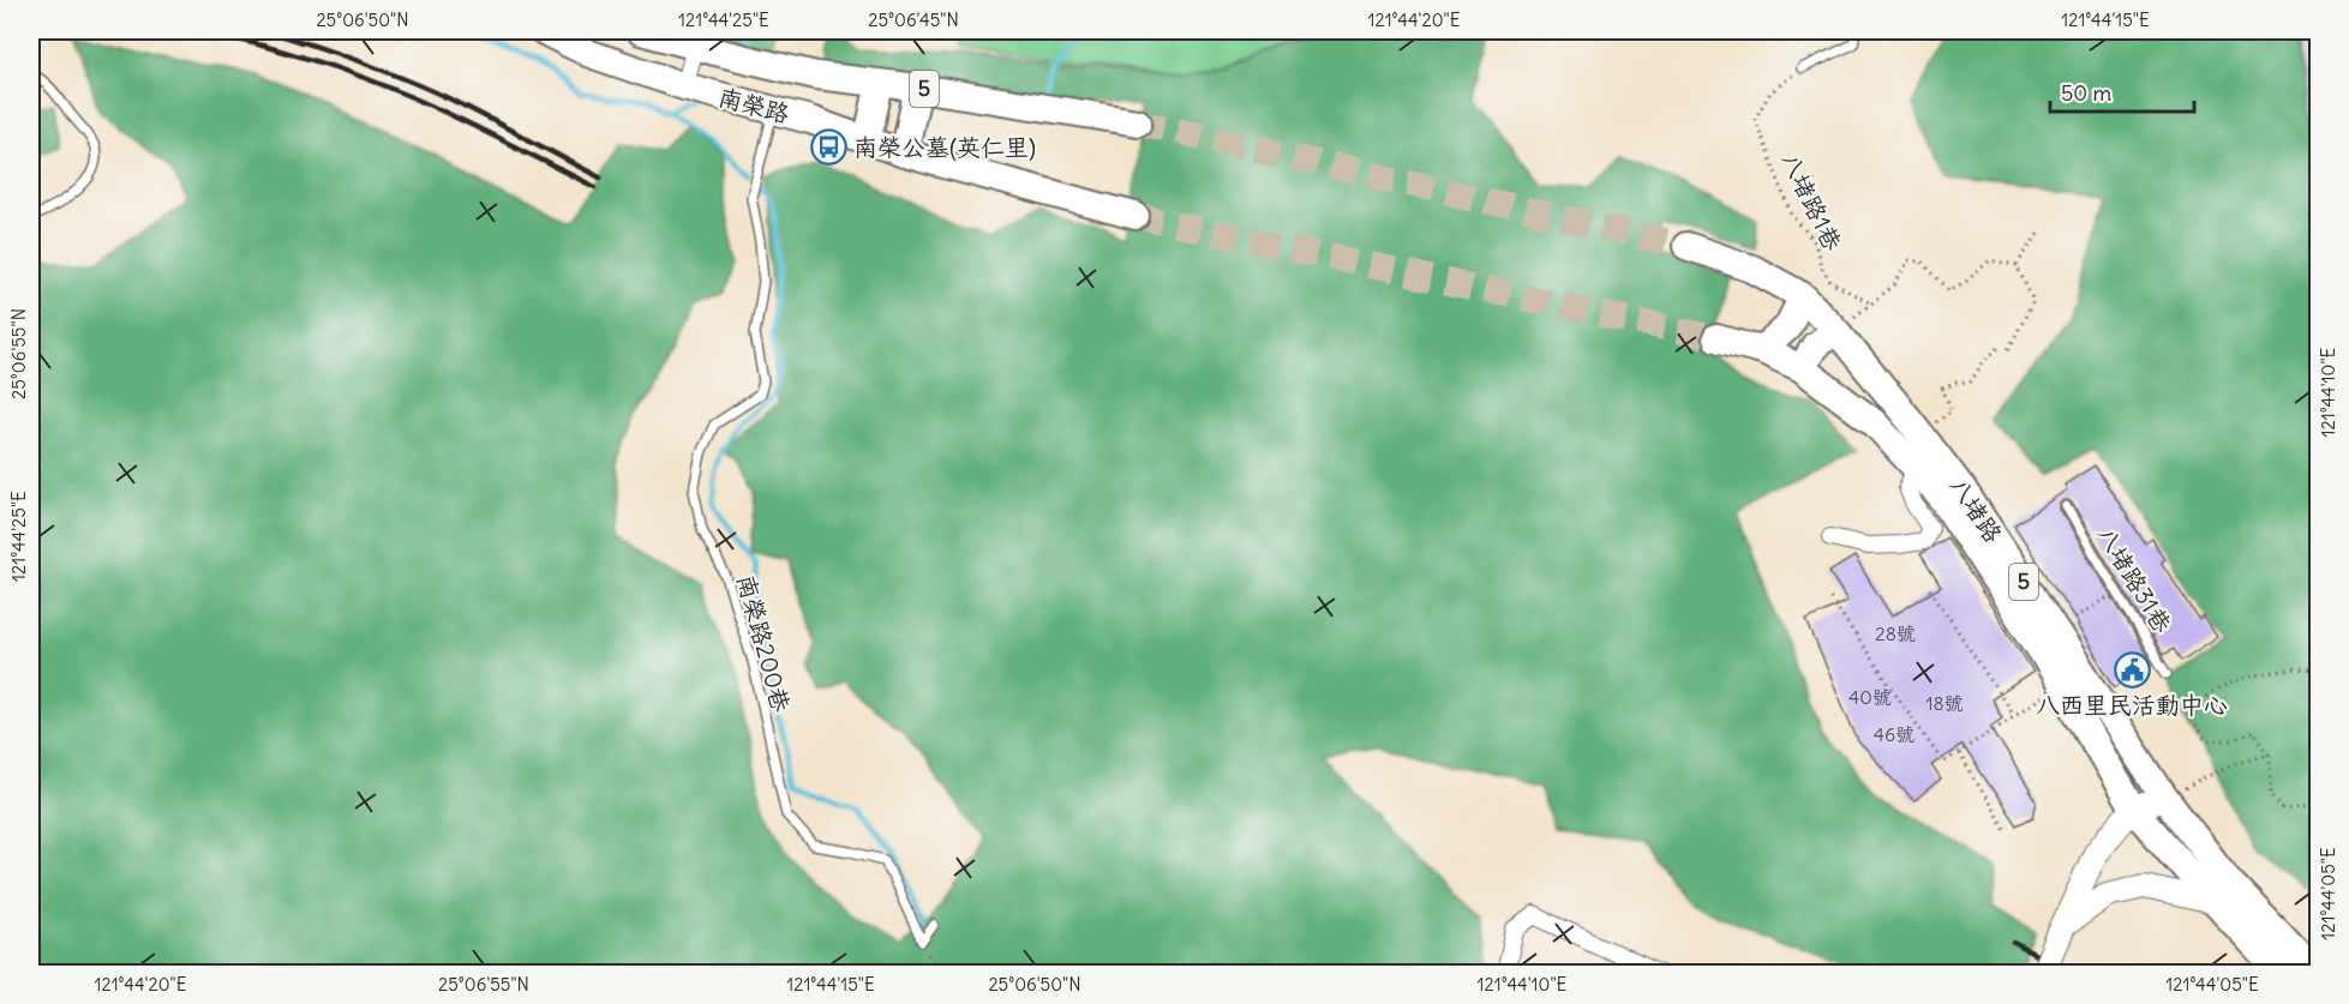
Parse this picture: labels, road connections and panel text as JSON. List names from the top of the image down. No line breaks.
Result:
{"streets":{"main road":["5","南榮路","八堵路"],"lane":["八堵路31巷","南榮路200巷"],"path":["八堵路1巷"]},"crossings":[["5","南榮路"],["南榮路","南榮路200巷"]],"places":{"bus stop":["南榮公墓(英仁里)"],"public building":["八西里民活動中心"]},"house_numbers":["28號","40號","18號","46號"],"scale_bar":"50 m","coordinates":["25°06'50\"N","121°44'25\"E","25°06'45\"N","121°44'20\"E","121°44'15\"E","25°06'55\"N","121°44'10\"E","121°44'05\"E"]}
